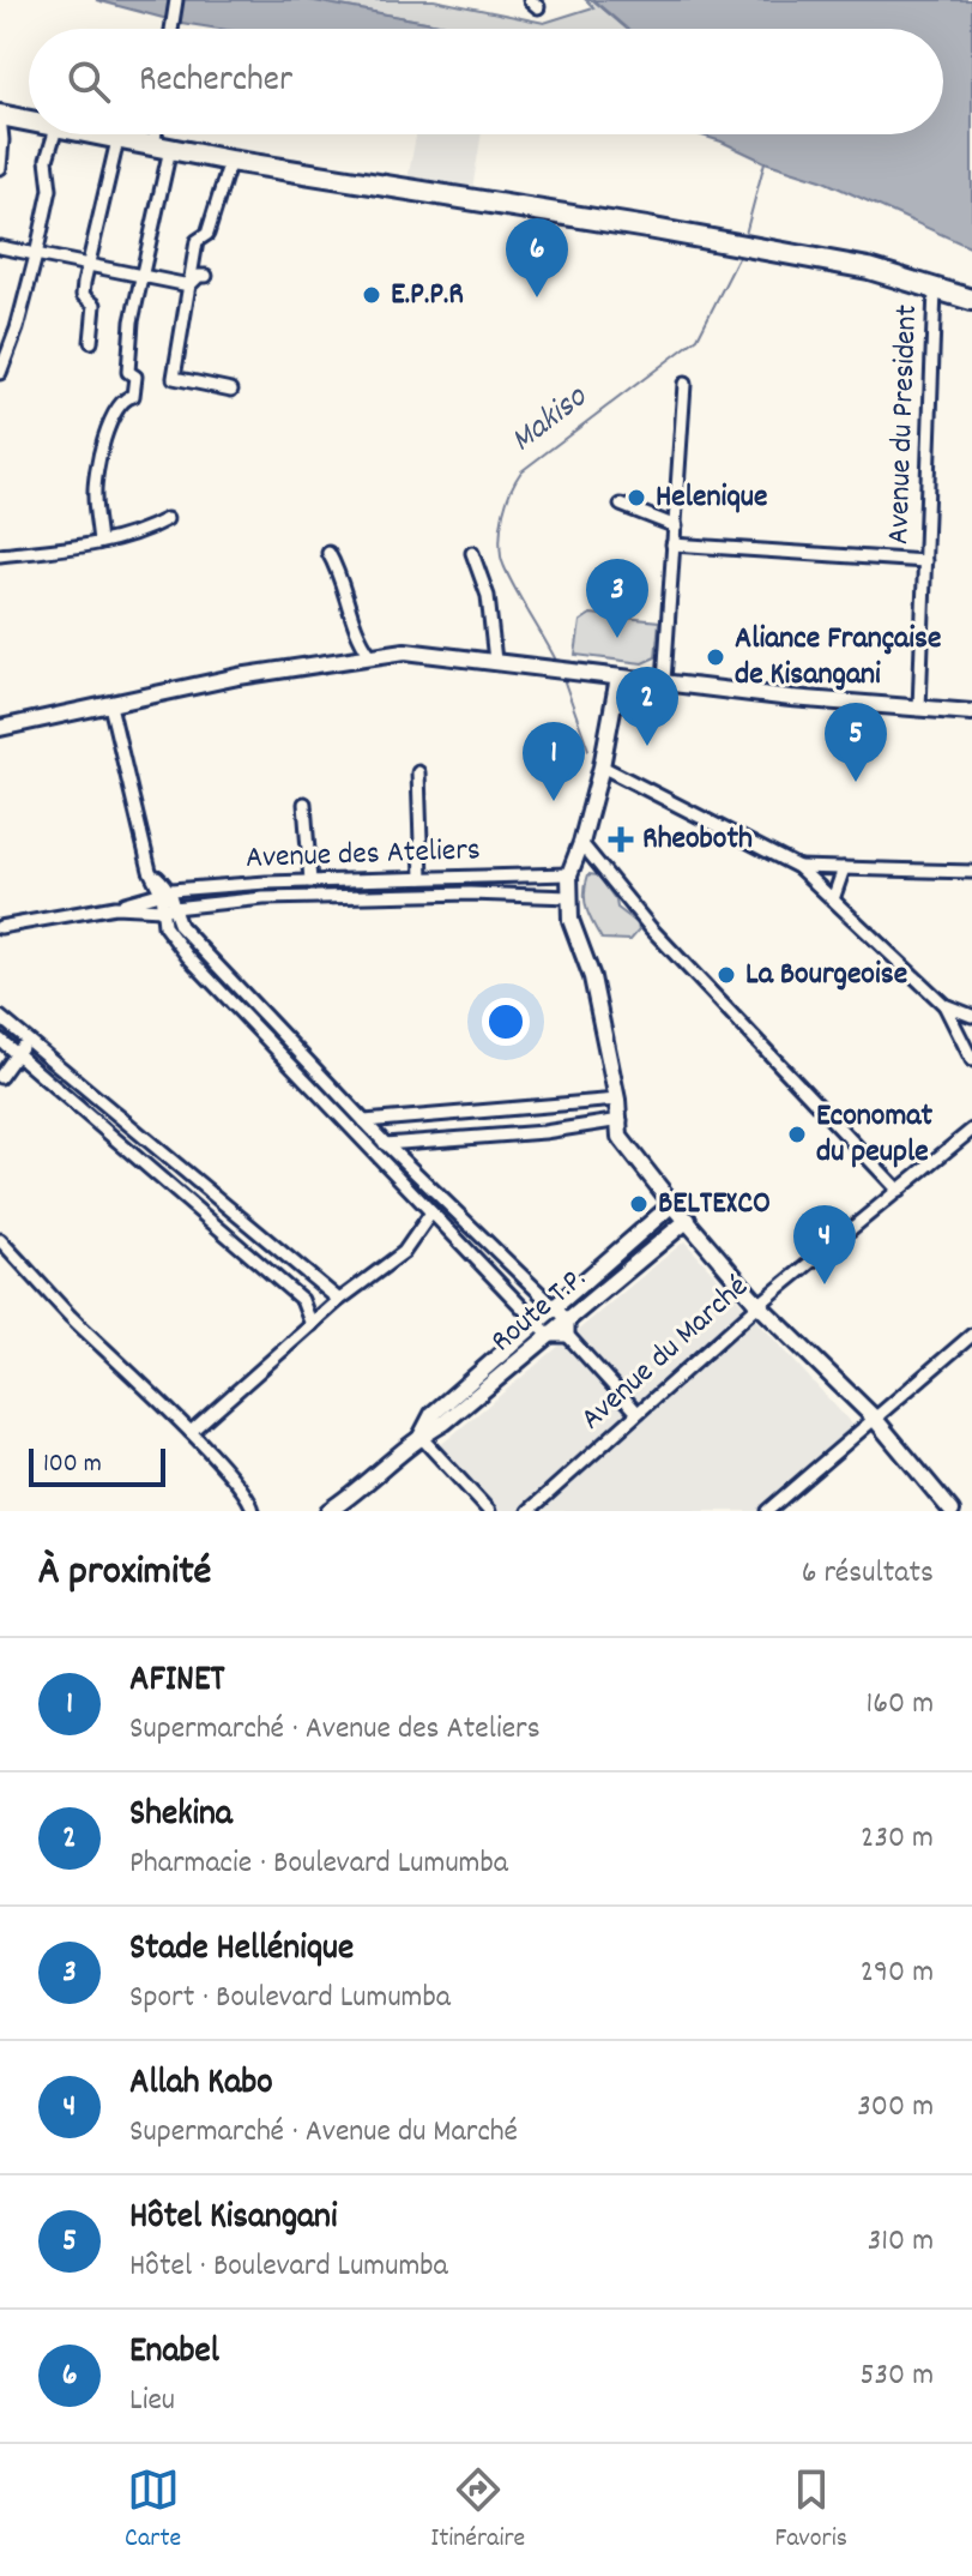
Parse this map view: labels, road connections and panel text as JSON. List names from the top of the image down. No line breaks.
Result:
{"streets":{"street":["Avenue du President","Avenue des Ateliers","Route T.P.","Avenue du Marché"]},"water":["Makiso"],"places":{"other":["E.P.P.R","Helenique","Aliance Française de Kisangani","La Bourgeoise","Economat du peuple","BELTEXCO"],"health":["Rheoboth"]},"scale_bar":"100 m","page":{"search":"Rechercher","pins":["6","3","2","5","1","4"],"scale":"100 m","heading":["À proximité","6 résultats"],"list":[{"mark":"1","name":"AFINET","note":"Supermarché · Avenue des Ateliers","value":"160 m"},{"mark":"2","name":"Shekina","note":"Pharmacie · Boulevard Lumumba","value":"230 m"},{"mark":"3","name":"Stade Hellénique","note":"Sport · Boulevard Lumumba","value":"290 m"},{"mark":"4","name":"Allah Kabo","note":"Supermarché · Avenue du Marché","value":"300 m"},{"mark":"5","name":"Hôtel Kisangani","note":"Hôtel · Boulevard Lumumba","value":"310 m"},{"mark":"6","name":"Enabel","note":"Lieu","value":"530 m"}],"nav":["Carte","Itinéraire","Favoris"]}}
